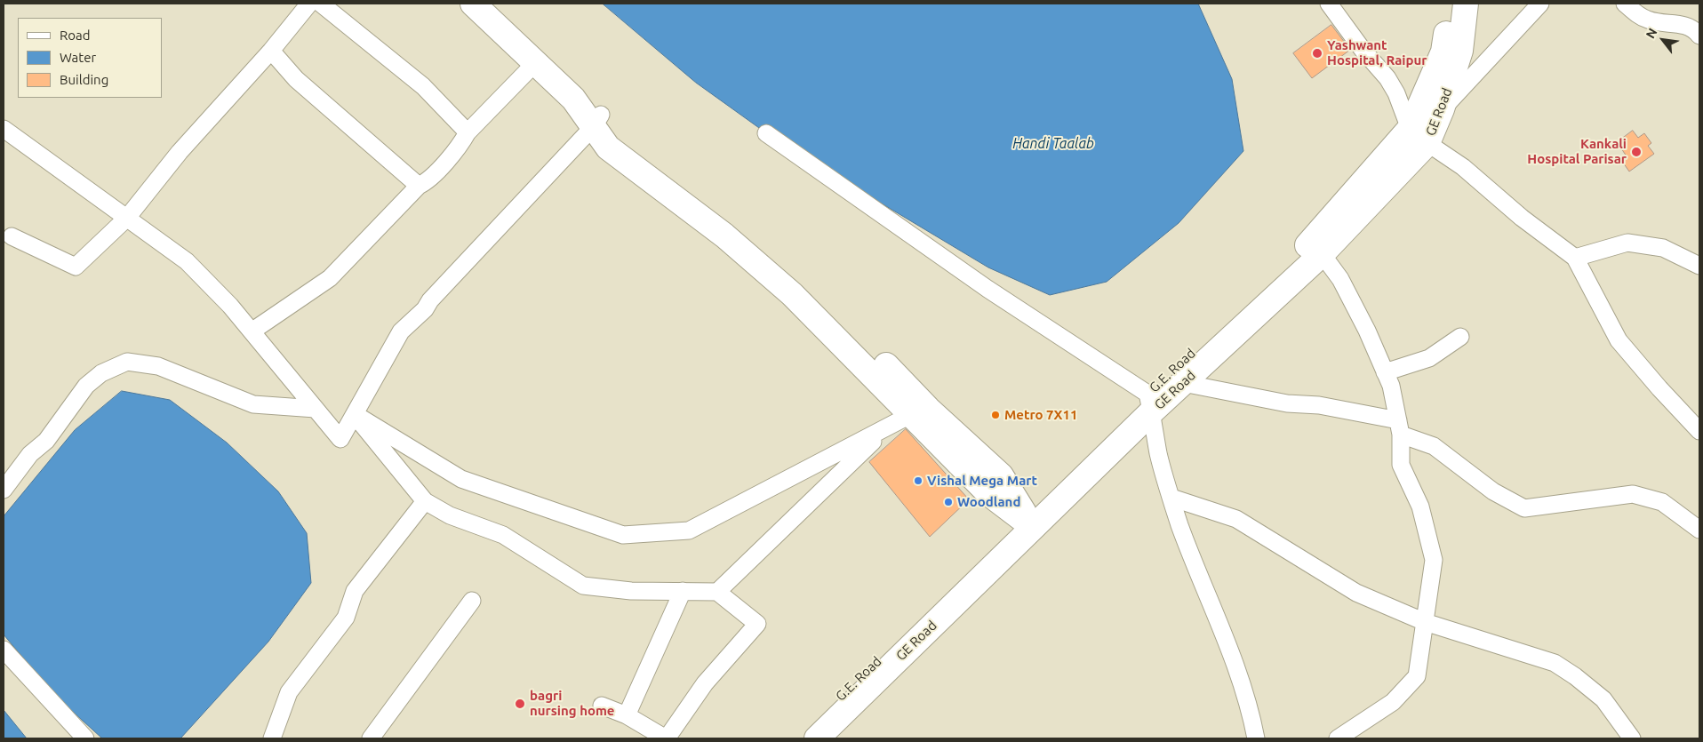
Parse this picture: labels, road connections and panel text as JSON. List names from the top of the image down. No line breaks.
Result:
{"streets":{"main road":["GE Road","G.E. Road"]},"crossings":[["GE Road","G.E. Road"]],"water":["Handi Taalab"],"places":["Yashwant Hospital, Raipur","Kankali Hospital Parisar","Metro 7X11","Vishal Mega Mart","Woodland","bagri nursing home"],"legend":["Road","Water","Building"],"north":"top left"}
